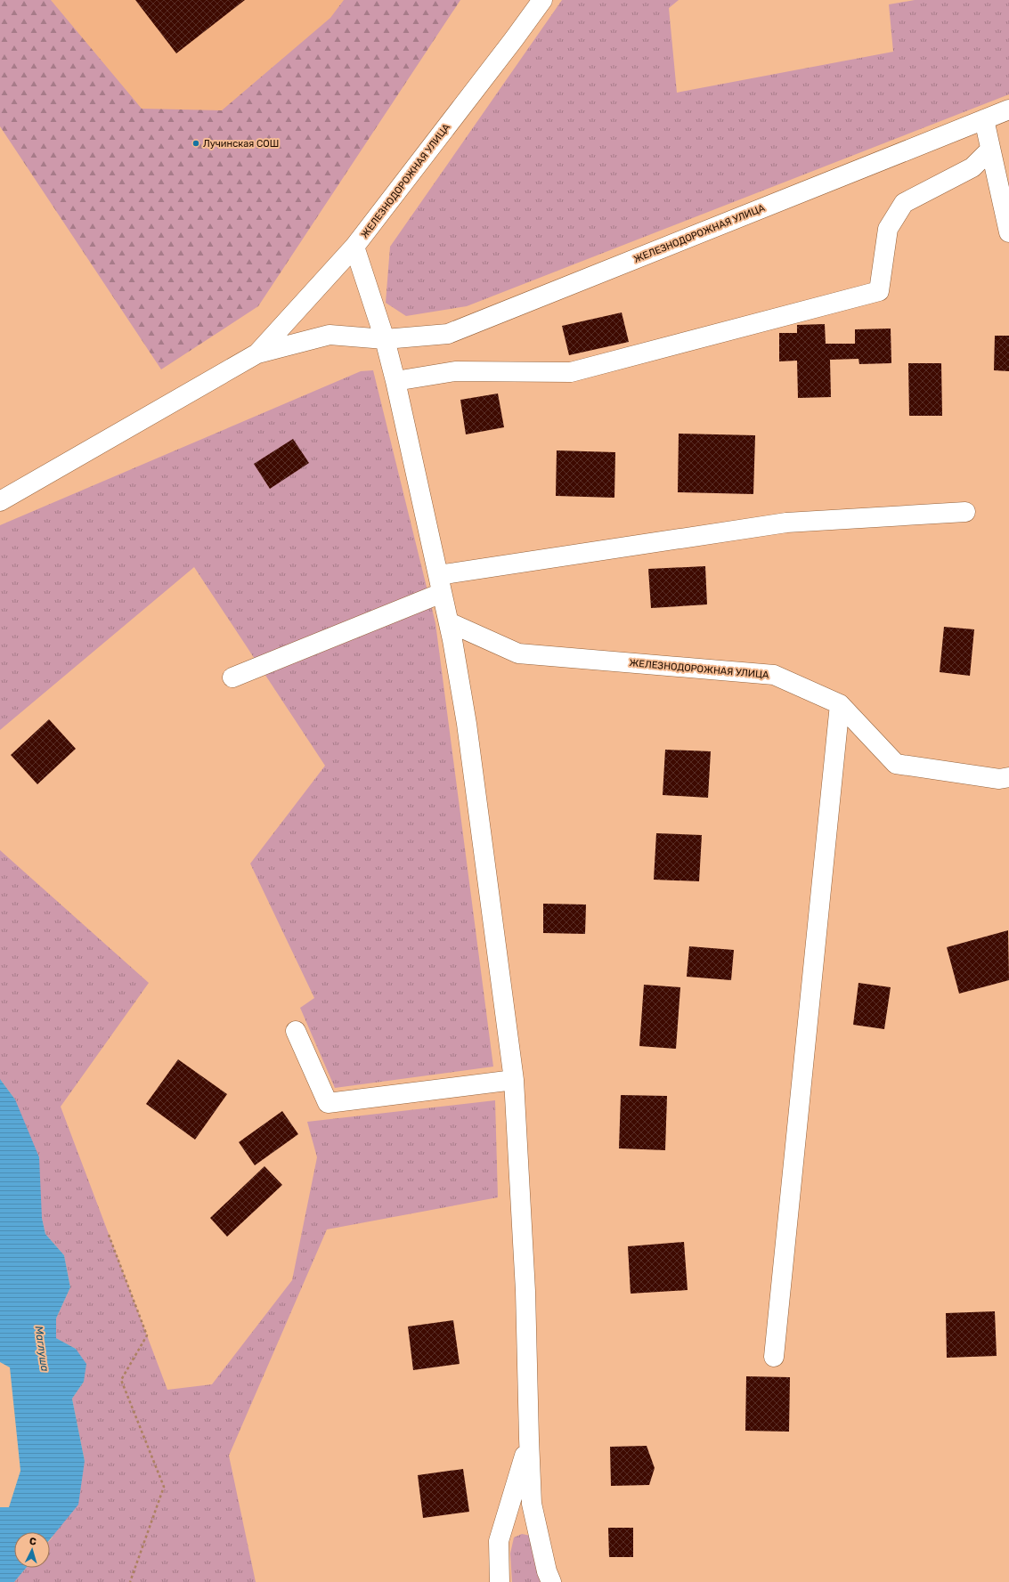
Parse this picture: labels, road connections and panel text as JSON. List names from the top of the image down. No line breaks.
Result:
{"streets":{"street":["ЖЕЛЕЗНОДОРОЖНАЯ УЛИЦА"]},"water":["Маглуша"],"places":["Лучинская СОШ"],"north":"top"}
